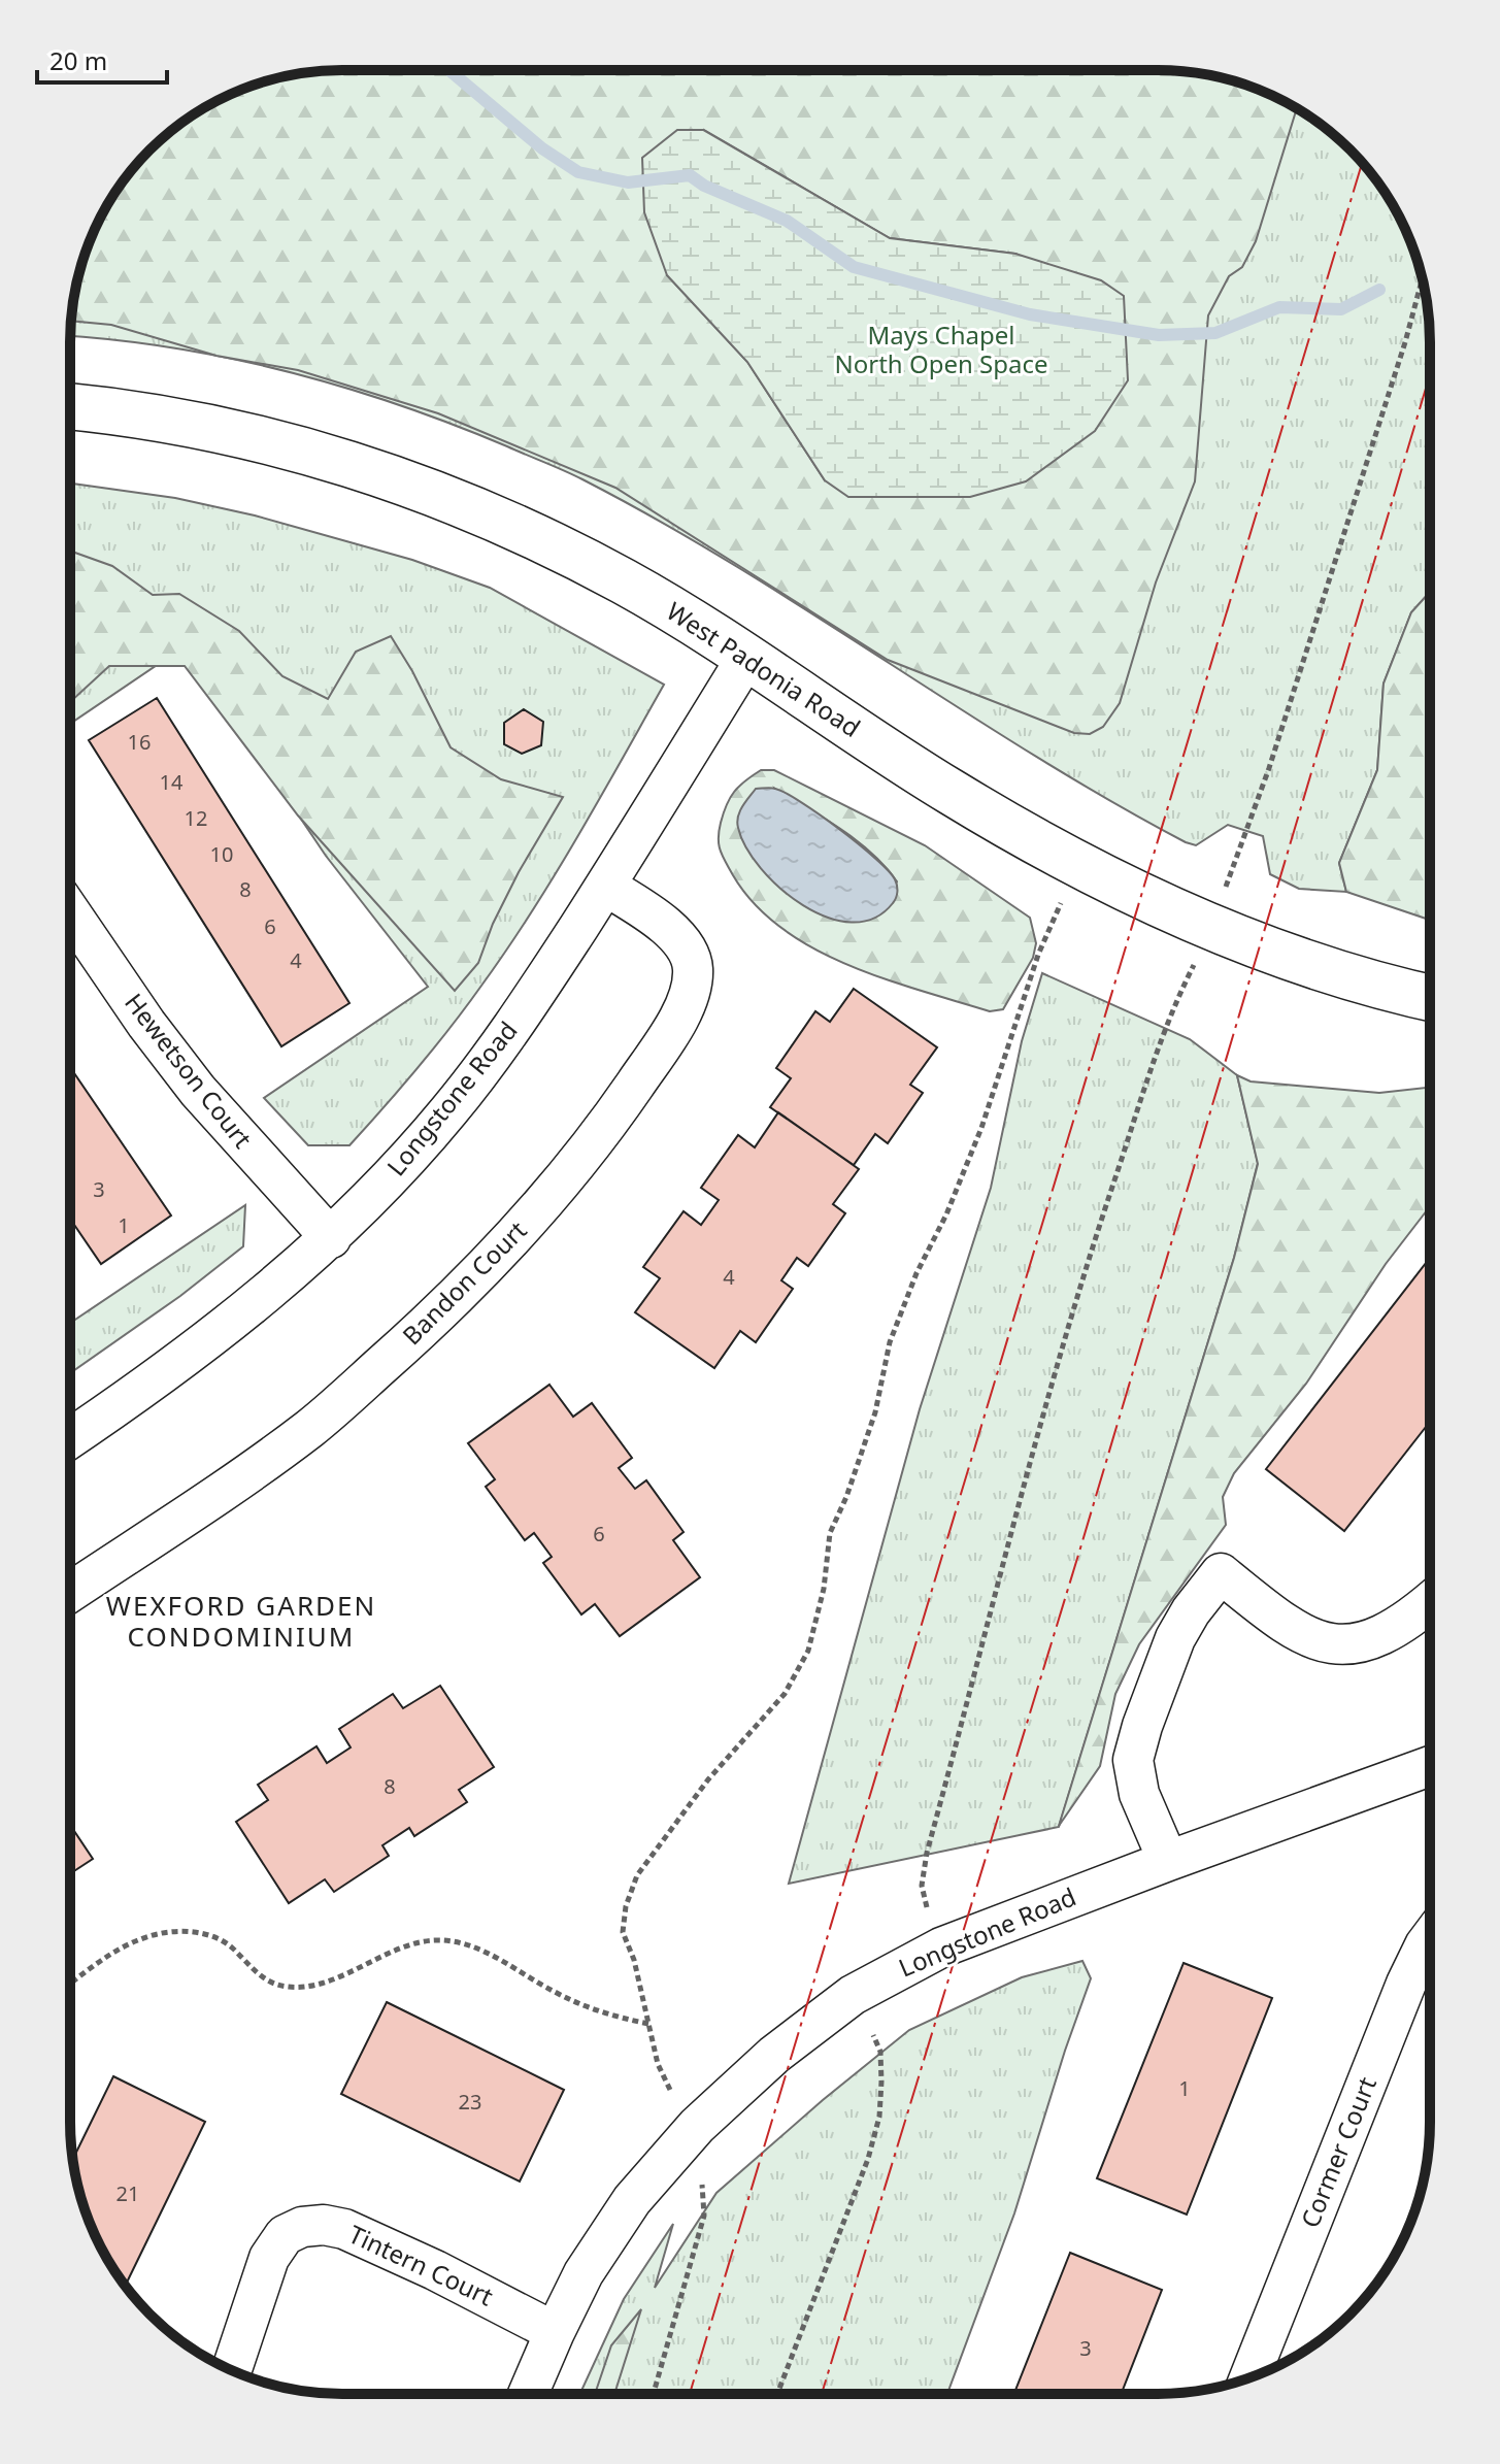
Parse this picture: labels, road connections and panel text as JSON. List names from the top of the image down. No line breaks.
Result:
{"streets":{"main road":["West Padonia Road"],"street":["Hewetson Court","Longstone Road","Bandon Court","Cormer Court","Tintern Court"]},"crossings":[["West Padonia Road","Longstone Road"],["Hewetson Court","Longstone Road"],["Longstone Road","Bandon Court"],["Longstone Road","Tintern Court"]],"districts":["WEXFORD GARDEN CONDOMINIUM"],"parks":["Mays Chapel North Open Space"],"house_numbers":["16","14","12","10","8","6","4","3","1","4","6","8","1","23","21","3"],"scale_bar":"20 m"}
